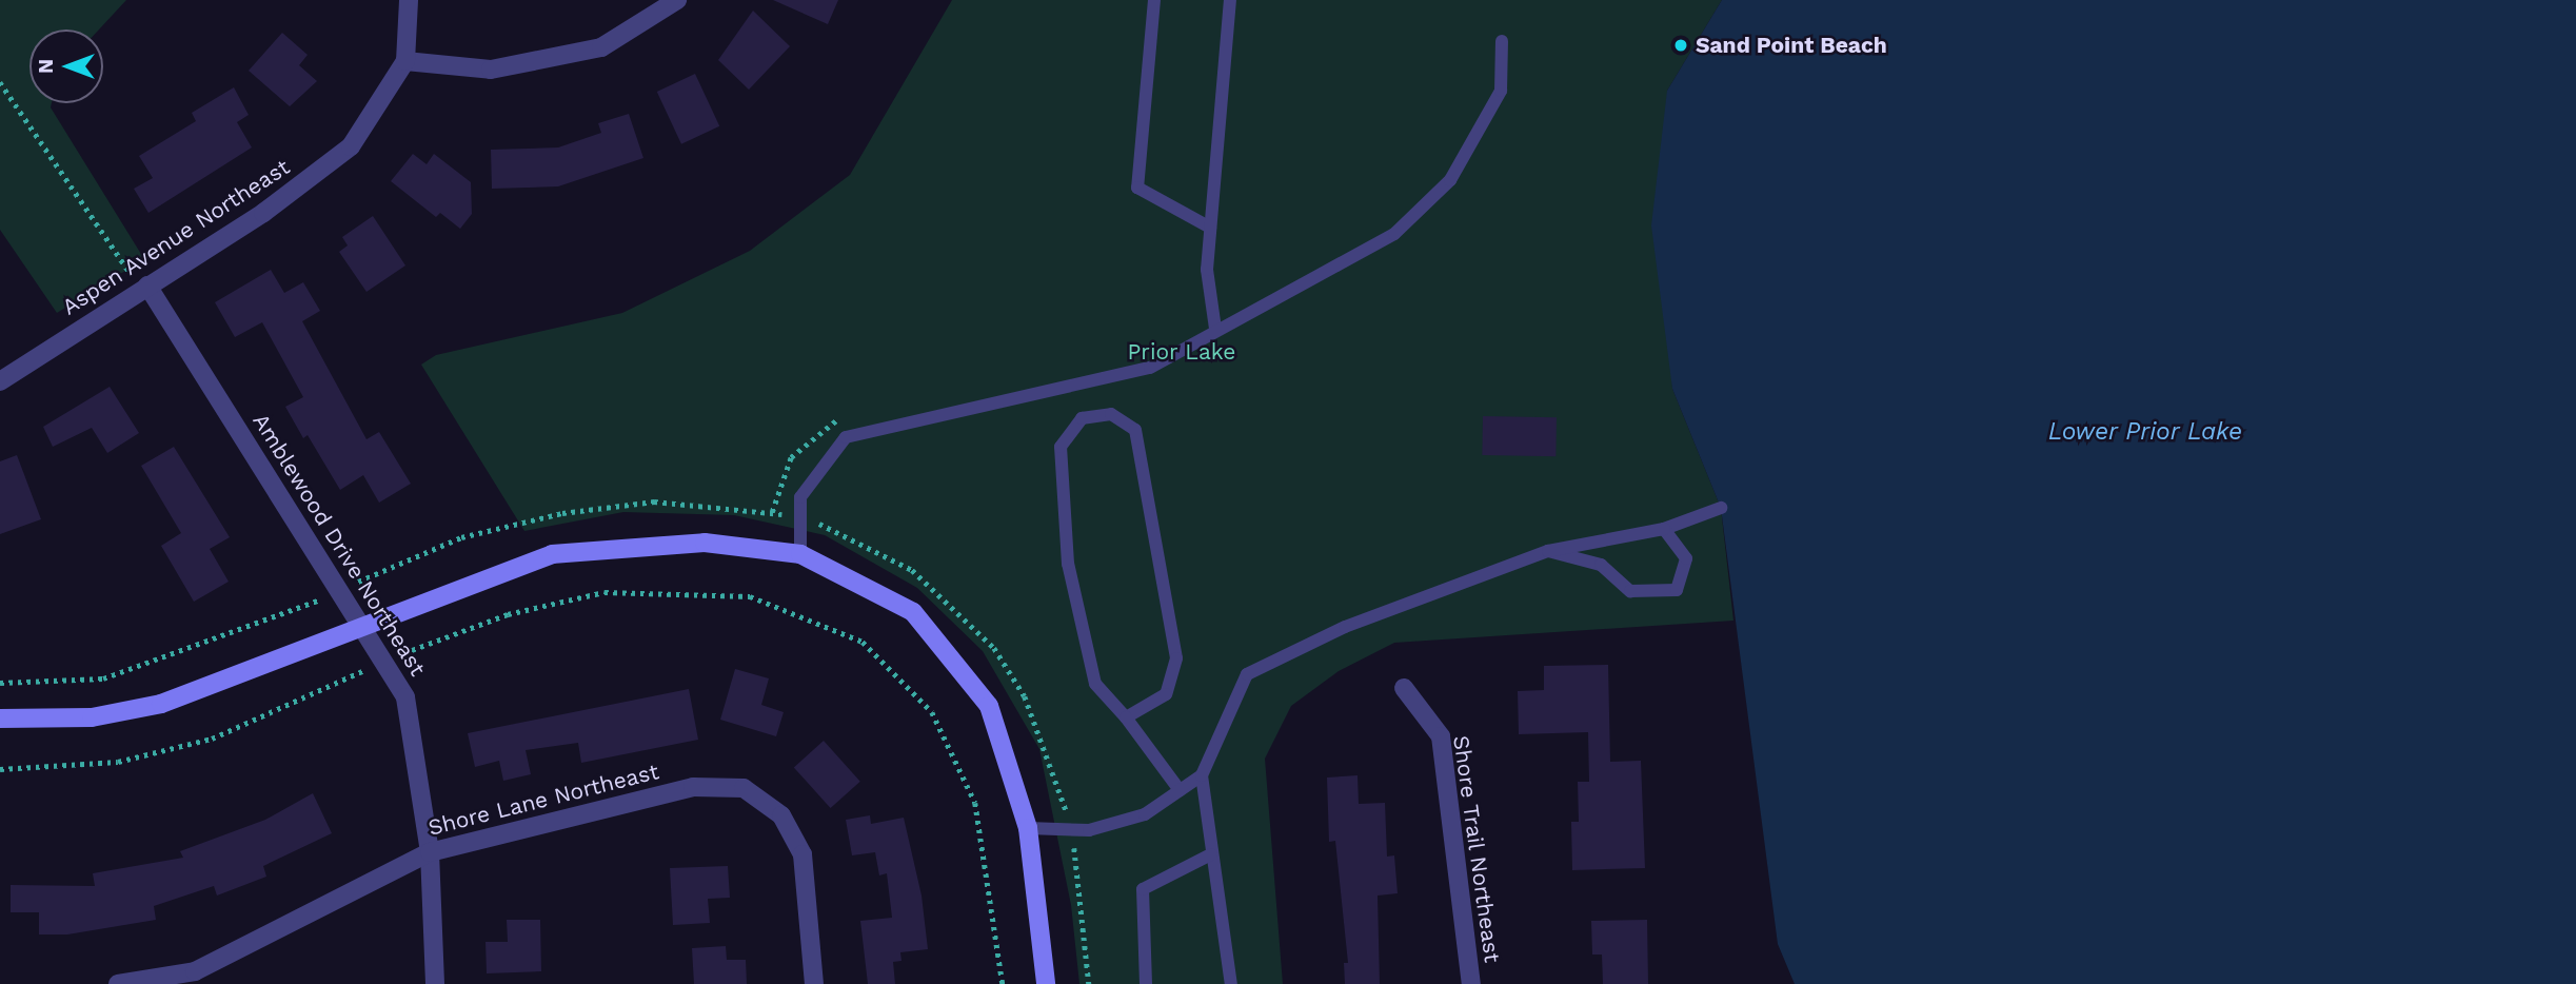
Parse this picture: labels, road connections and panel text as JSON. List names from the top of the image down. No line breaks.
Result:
{"streets":{"street":["Aspen Avenue Northeast","Amblewood Drive Northeast","Shore Lane Northeast","Shore Trail Northeast"]},"crossings":[["Aspen Avenue Northeast","Amblewood Drive Northeast"],["Amblewood Drive Northeast","Shore Lane Northeast"]],"water":["Lower Prior Lake"],"parks":["Prior Lake"],"places":["Sand Point Beach"],"north":"left"}
